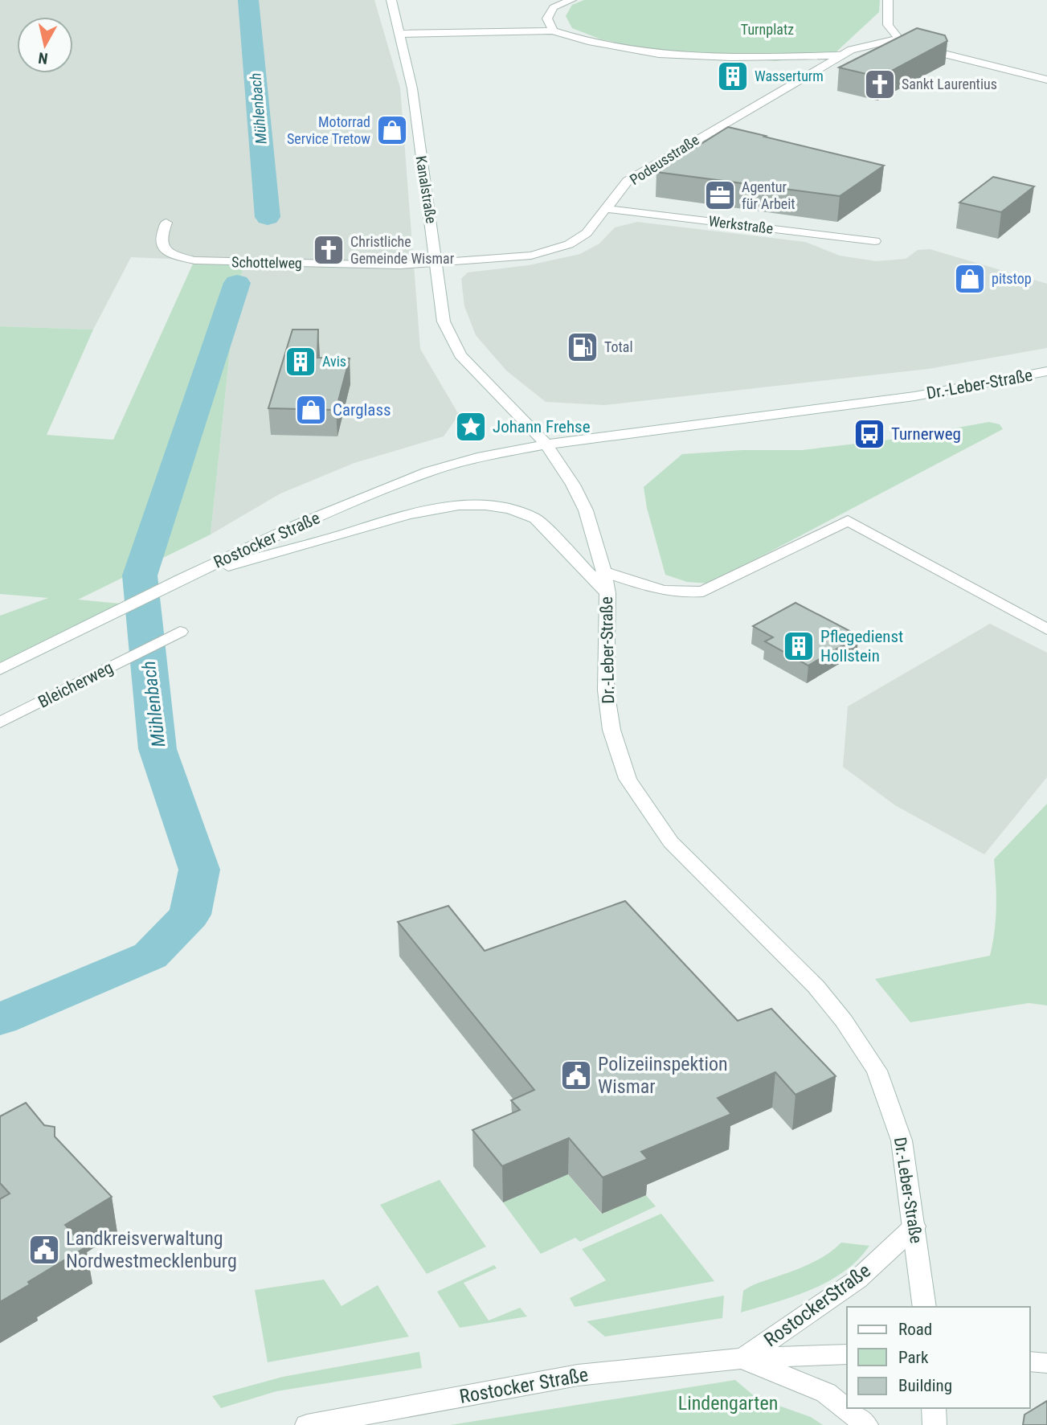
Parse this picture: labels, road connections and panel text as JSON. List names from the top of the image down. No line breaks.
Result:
{"streets":{"street":["Podeusstraße","Kanalstraße","Werkstraße","Schottelweg","Dr.-Leber-Straße","Rostocker Straße","Bleicherweg","RostockerStraße"]},"crossings":[["Podeusstraße","Kanalstraße"],["Podeusstraße","Werkstraße"],["Podeusstraße","Schottelweg"],["Kanalstraße","Schottelweg"],["Kanalstraße","Dr.-Leber-Straße"],["Kanalstraße","Rostocker Straße"],["Dr.-Leber-Straße","Rostocker Straße"],["Dr.-Leber-Straße","RostockerStraße"],["Rostocker Straße","RostockerStraße"]],"water":["Mühlenbach"],"parks":["Turnplatz","Lindengarten"],"places":{"building":["Wasserturm","Avis","Pflegedienst Hollstein"],"church":["Sankt Laurentius","Christliche Gemeinde Wismar"],"shop":["Motorrad Service Tretow","pitstop","Carglass"],"office":["Agentur für Arbeit"],"fuel station":["Total"],"place":["Johann Frehse"],"bus stop":["Turnerweg"],"public building":["Polizeiinspektion Wismar","Landkreisverwaltung Nordwestmecklenburg"]},"legend":["Road","Park","Building"],"north":"bottom"}
